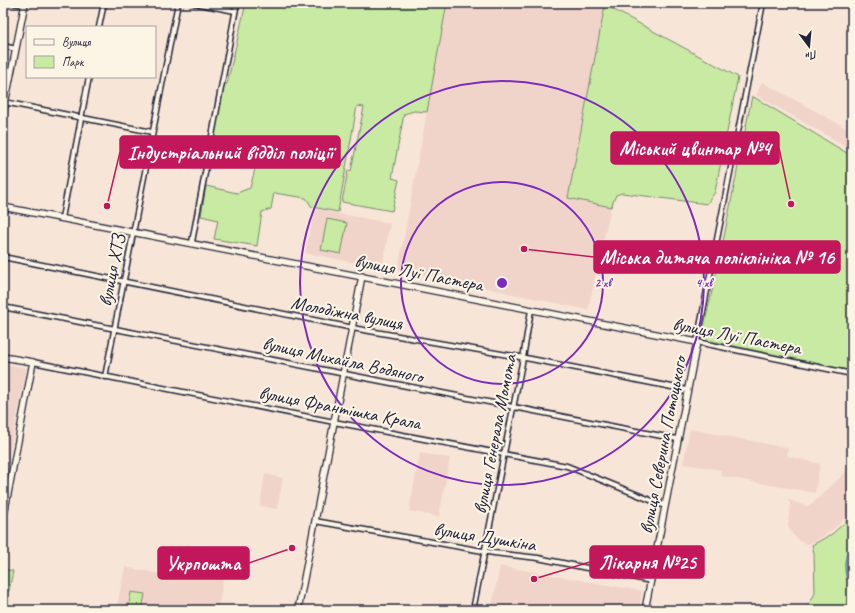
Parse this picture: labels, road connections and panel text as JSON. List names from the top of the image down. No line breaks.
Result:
{"streets":{"street":["вулиця ХТЗ","вулиця Луї Пастера","Молодіжна вулиця","вулиця Михайла Водяного","вулиця Франтішка Крала","вулиця Генерала Момота","вулиця Северина Потоцького","вулиця Душкіна"]},"crossings":[["вулиця ХТЗ","вулиця Луї Пастера"],["вулиця ХТЗ","Молодіжна вулиця"],["вулиця ХТЗ","вулиця Михайла Водяного"],["вулиця ХТЗ","вулиця Франтішка Крала"],["вулиця Луї Пастера","вулиця Генерала Момота"],["вулиця Луї Пастера","вулиця Северина Потоцького"],["Молодіжна вулиця","вулиця Генерала Момота"],["Молодіжна вулиця","вулиця Северина Потоцького"],["вулиця Михайла Водяного","вулиця Генерала Момота"],["вулиця Михайла Водяного","вулиця Северина Потоцького"],["вулиця Франтішка Крала","вулиця Генерала Момота"],["вулиця Франтішка Крала","вулиця Северина Потоцького"],["вулиця Генерала Момота","вулиця Душкіна"],["вулиця Северина Потоцького","вулиця Душкіна"]],"places":["Міський цвинтар №4","Індустріальний відділ поліції","Міська дитяча поліклініка № 16","Укрпошта","Лікарня №25"],"legend":["Вулиця","Парк"],"north":"bottom","rings":["2 хв","4 хв"]}
